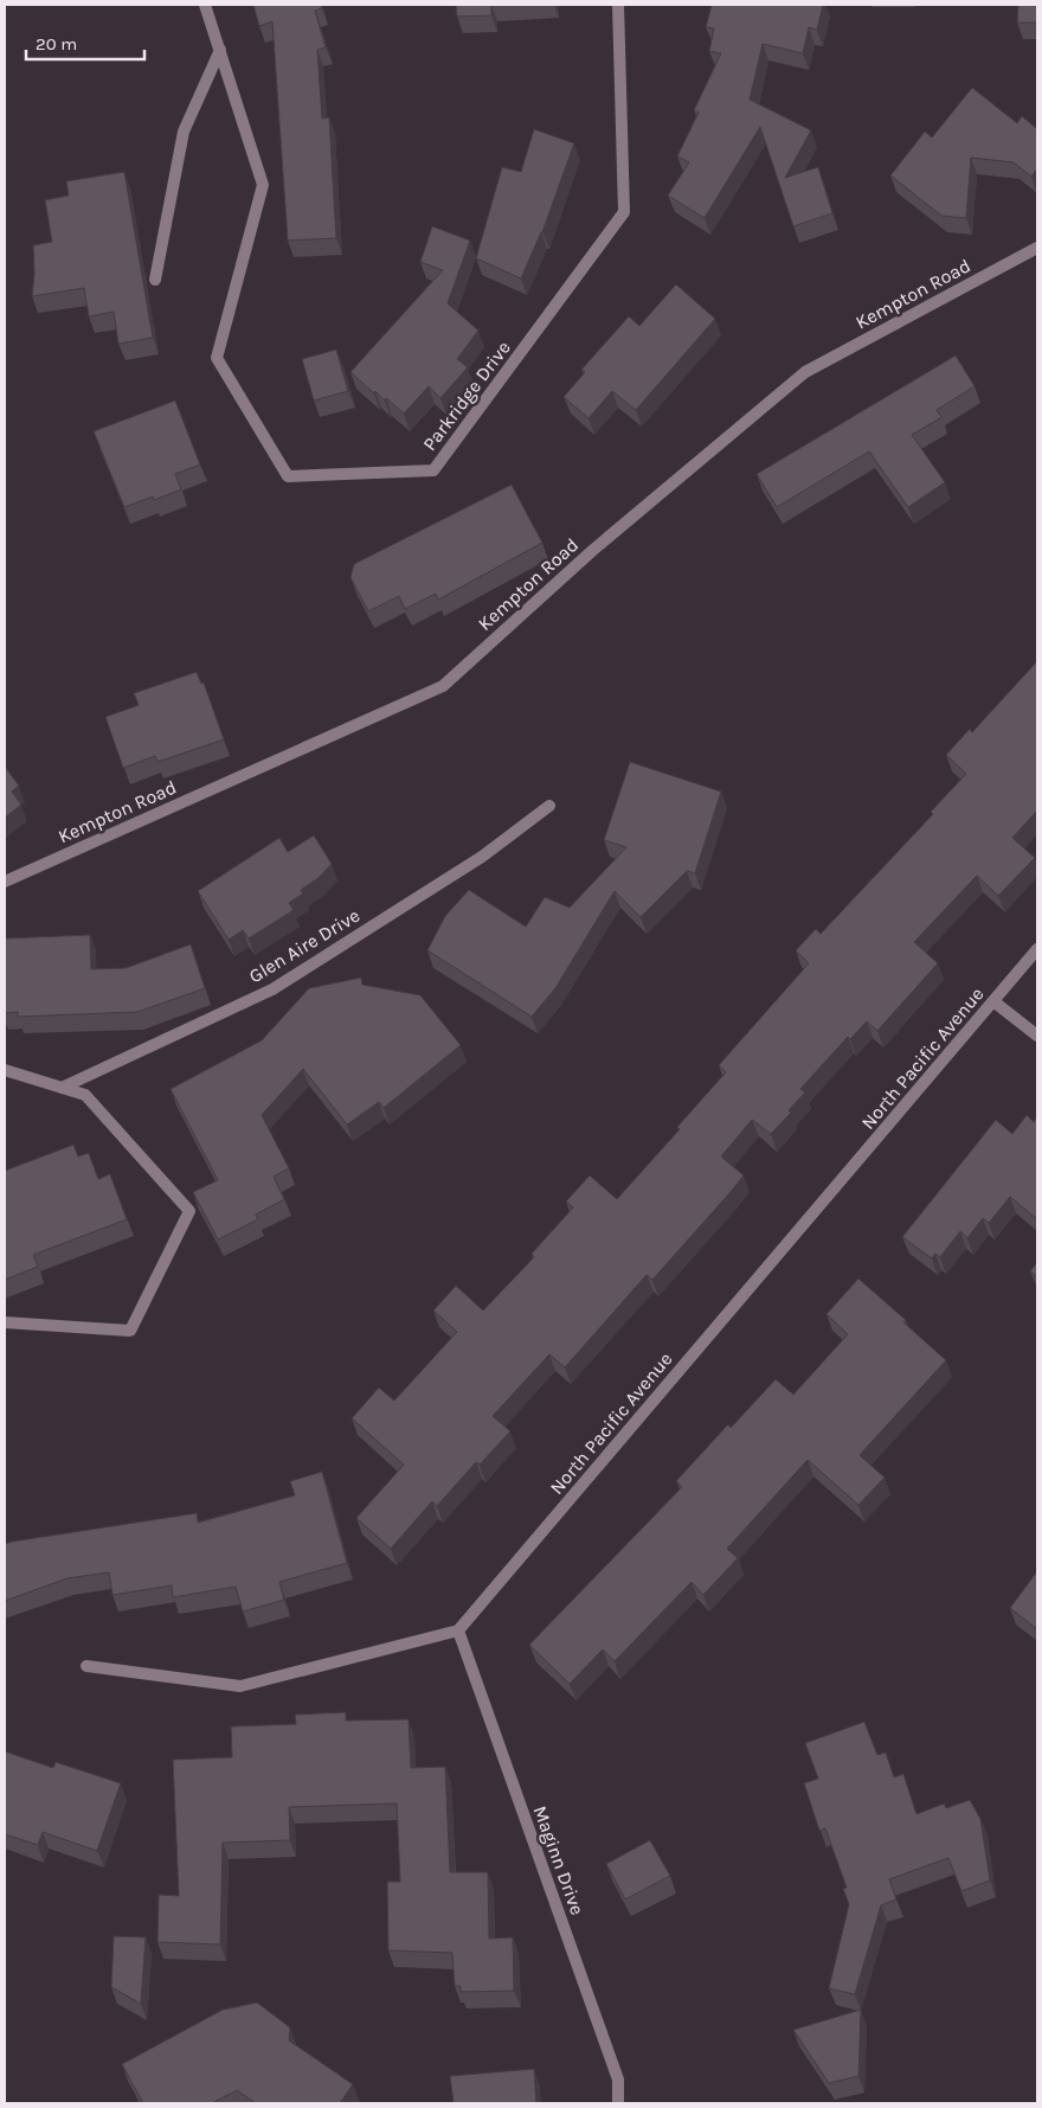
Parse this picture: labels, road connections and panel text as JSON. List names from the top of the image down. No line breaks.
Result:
{"streets":{"street":["Kempton Road","Parkridge Drive","Glen Aire Drive","North Pacific Avenue","Maginn Drive"]},"crossings":[["North Pacific Avenue","Maginn Drive"]],"scale_bar":"20 m"}
